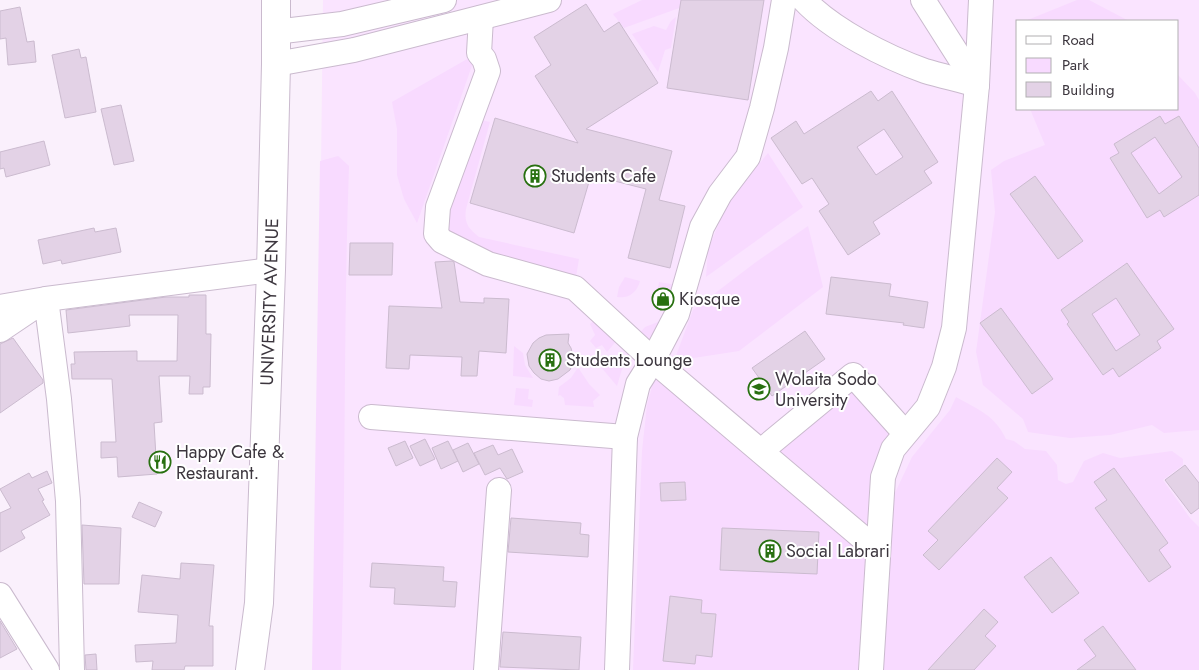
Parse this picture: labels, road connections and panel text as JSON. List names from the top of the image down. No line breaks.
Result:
{"streets":{"highway":["UNIVERSITY AVENUE"]},"places":{"building":["Students Cafe","Students Lounge","Social Labrari"],"shop":["Kiosque"],"school or university":["Wolaita Sodo University"],"restaurant":["Happy Cafe & Restaurant."]},"legend":["Road","Park","Building"]}
